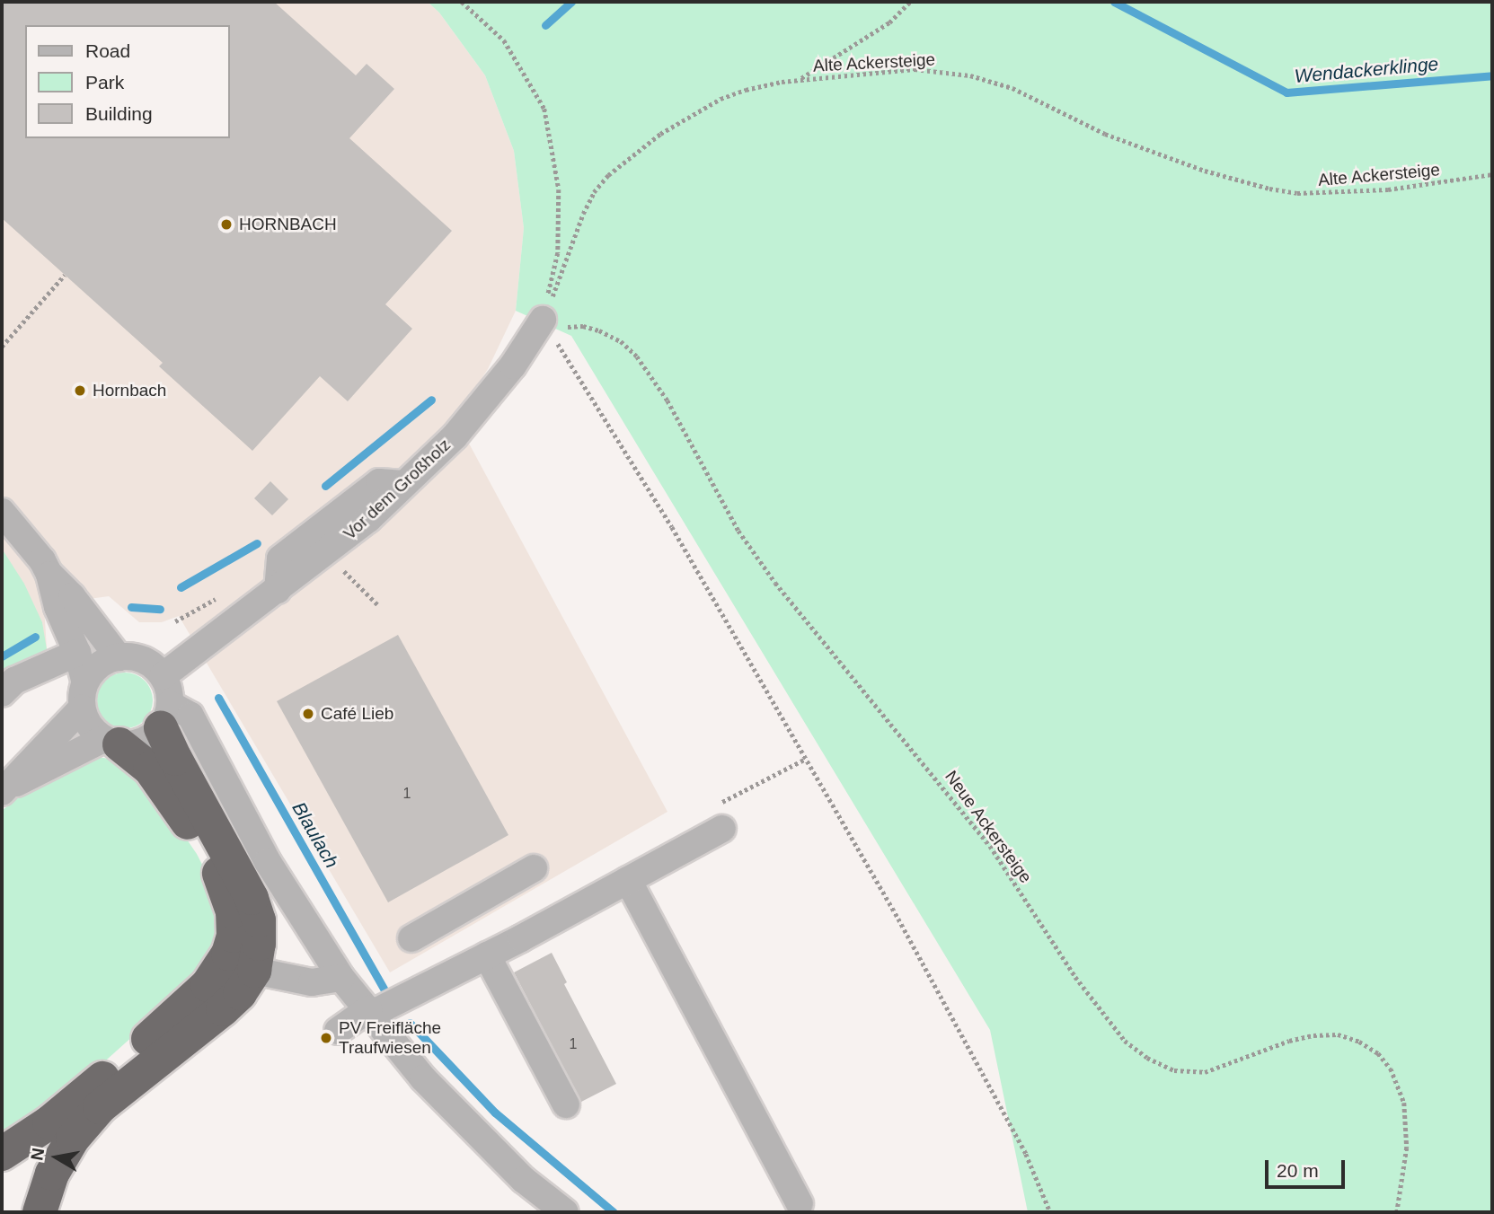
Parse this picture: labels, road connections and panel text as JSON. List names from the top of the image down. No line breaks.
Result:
{"streets":{"street":["Vor dem Großholz"],"path":["Alte Ackersteige","Neue Ackersteige"]},"crossings":[["Alte Ackersteige","Vor dem Großholz"],["Alte Ackersteige","Neue Ackersteige"],["Vor dem Großholz","Neue Ackersteige"]],"water":["Wendackerklinge","Blaulach"],"places":["HORNBACH","Hornbach","Café Lieb","PV Freifläche Traufwiesen"],"house_numbers":["1","1"],"legend":["Road","Park","Building"],"scale_bar":"20 m","north":"left"}
